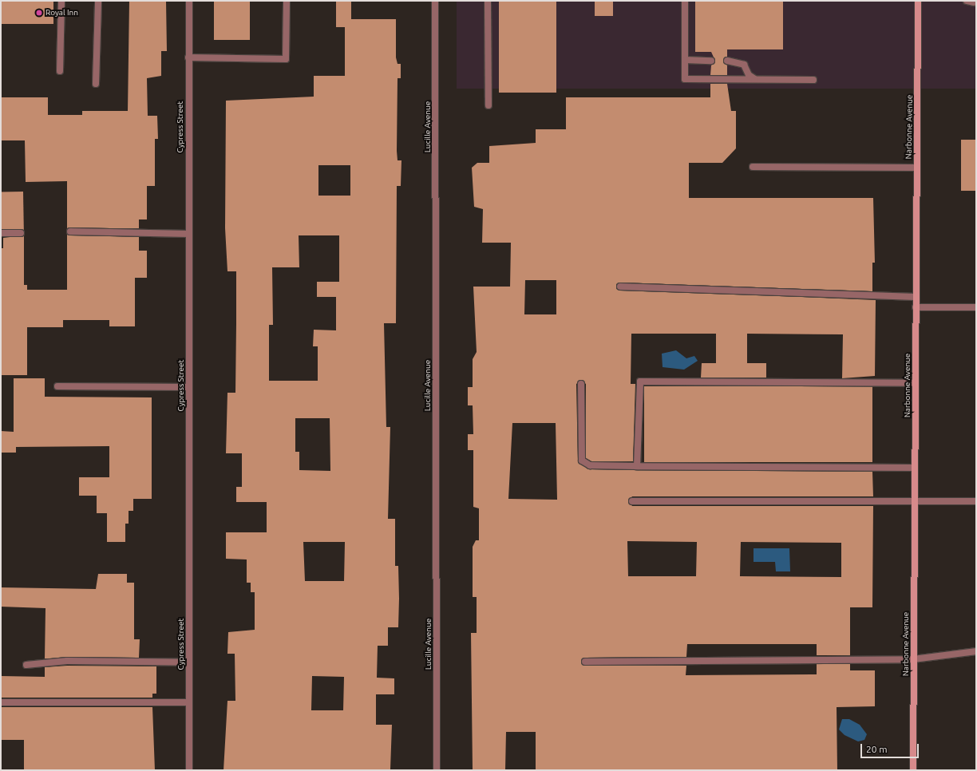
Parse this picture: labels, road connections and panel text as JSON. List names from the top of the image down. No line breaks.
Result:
{"streets":{"main road":["Narbonne Avenue"],"street":["Cypress Street","Lucille Avenue"]},"places":["Royal Inn"],"scale_bar":"20 m"}
